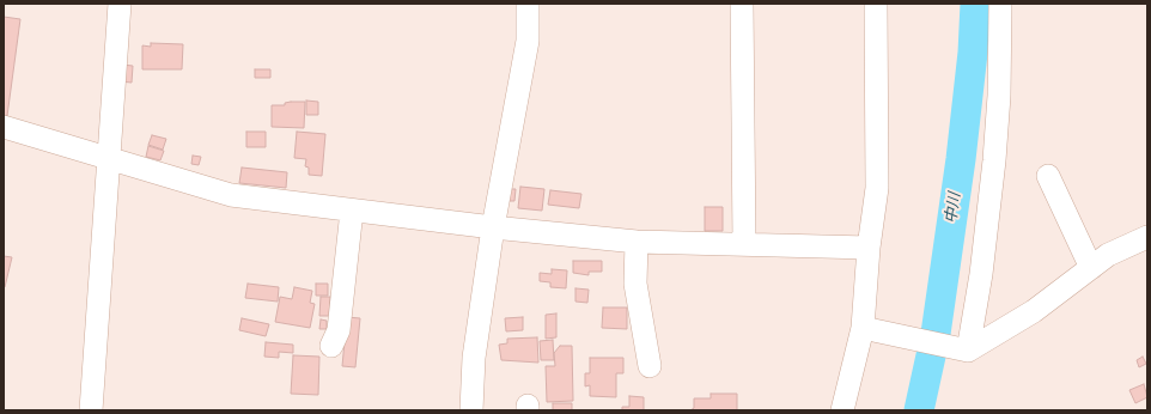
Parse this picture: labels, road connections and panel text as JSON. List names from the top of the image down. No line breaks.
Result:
{"water":["中川"]}
